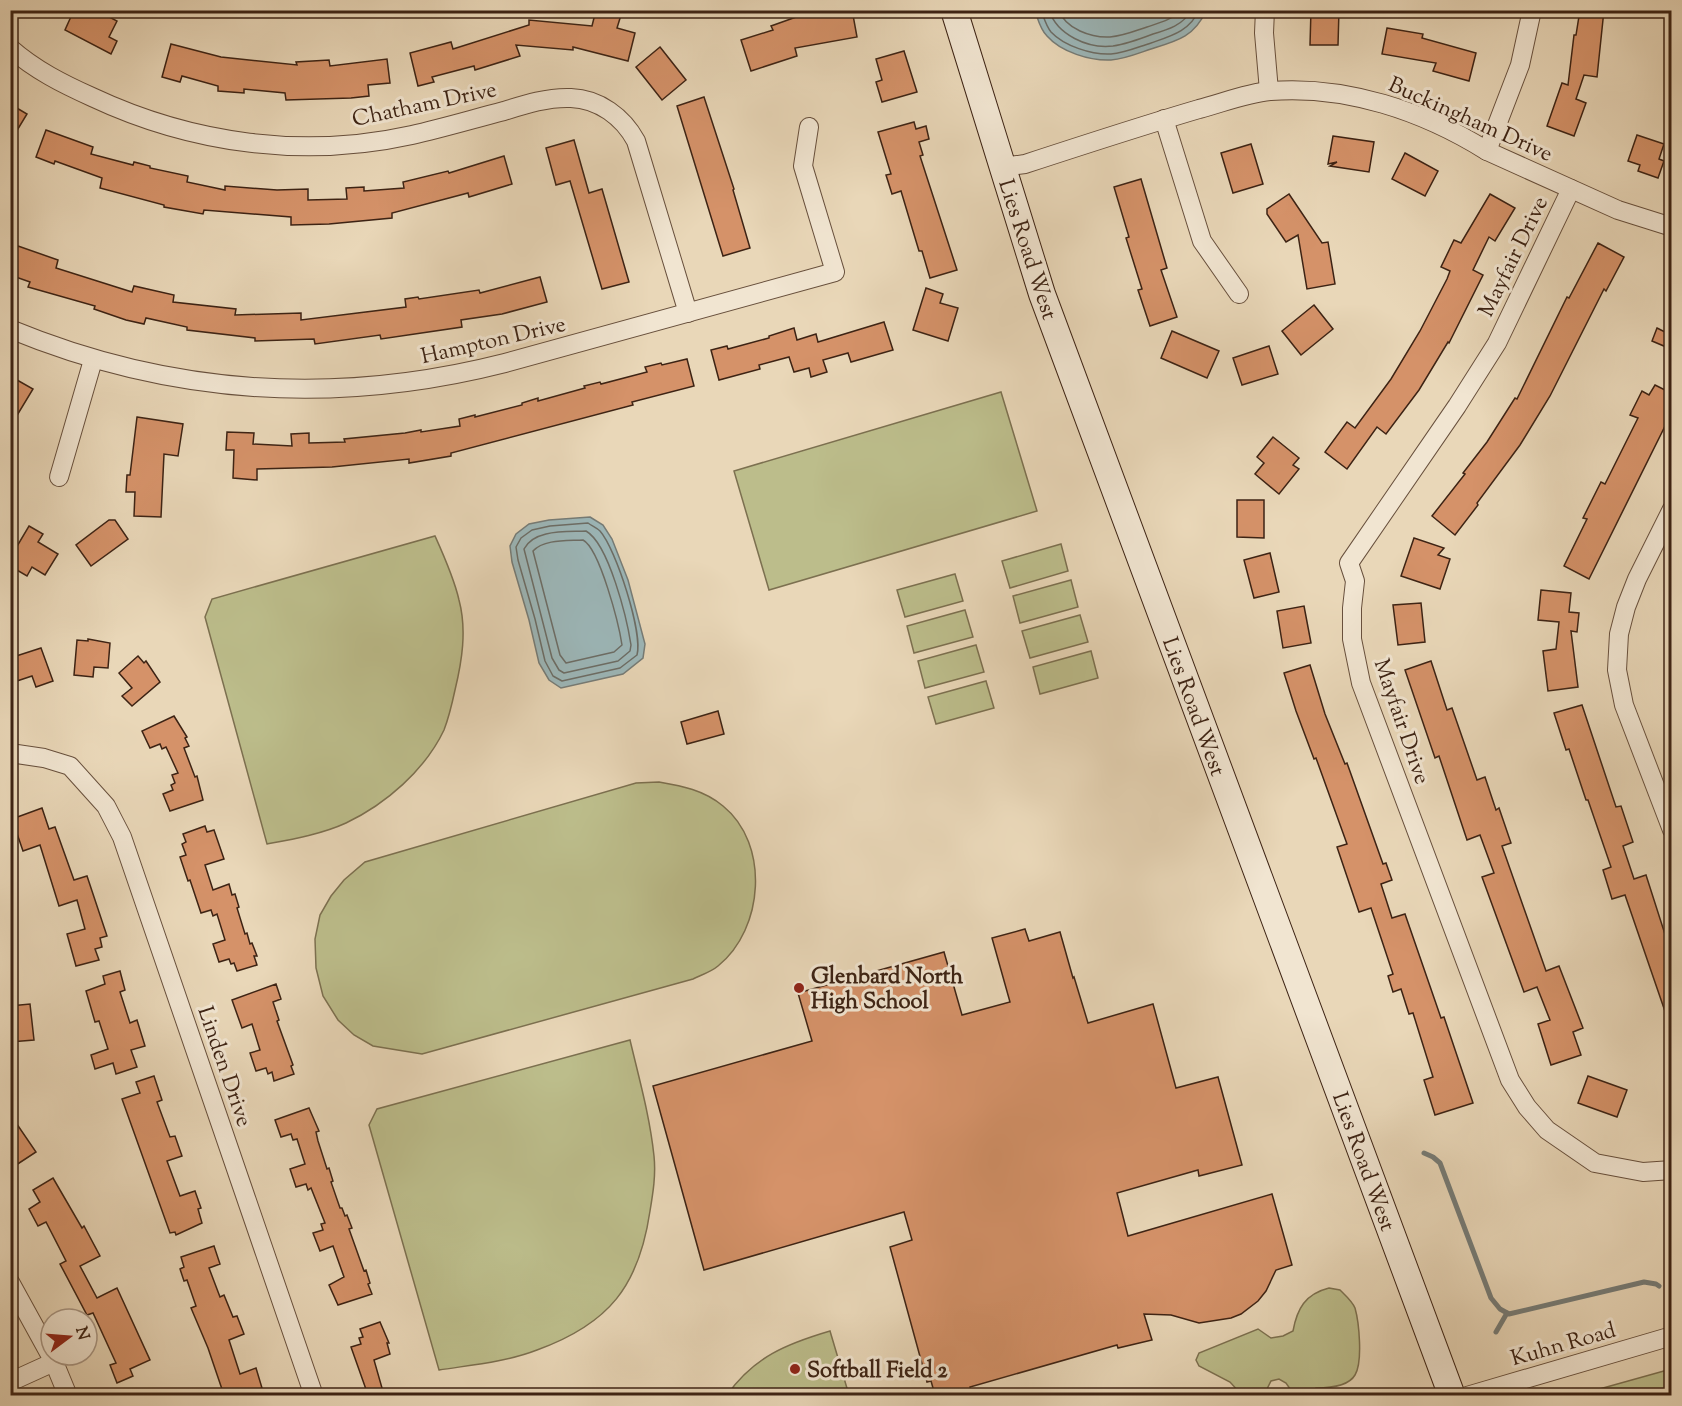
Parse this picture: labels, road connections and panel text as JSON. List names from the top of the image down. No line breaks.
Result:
{"streets":{"street":["Chatham Drive","Buckingham Drive","Lies Road West","Mayfair Drive","Hampton Drive","Linden Drive","Kuhn Road"]},"crossings":[["Chatham Drive","Hampton Drive"],["Buckingham Drive","Lies Road West"],["Buckingham Drive","Mayfair Drive"]],"places":["Glenbard North High School","Softball Field 2"],"north":"right"}
